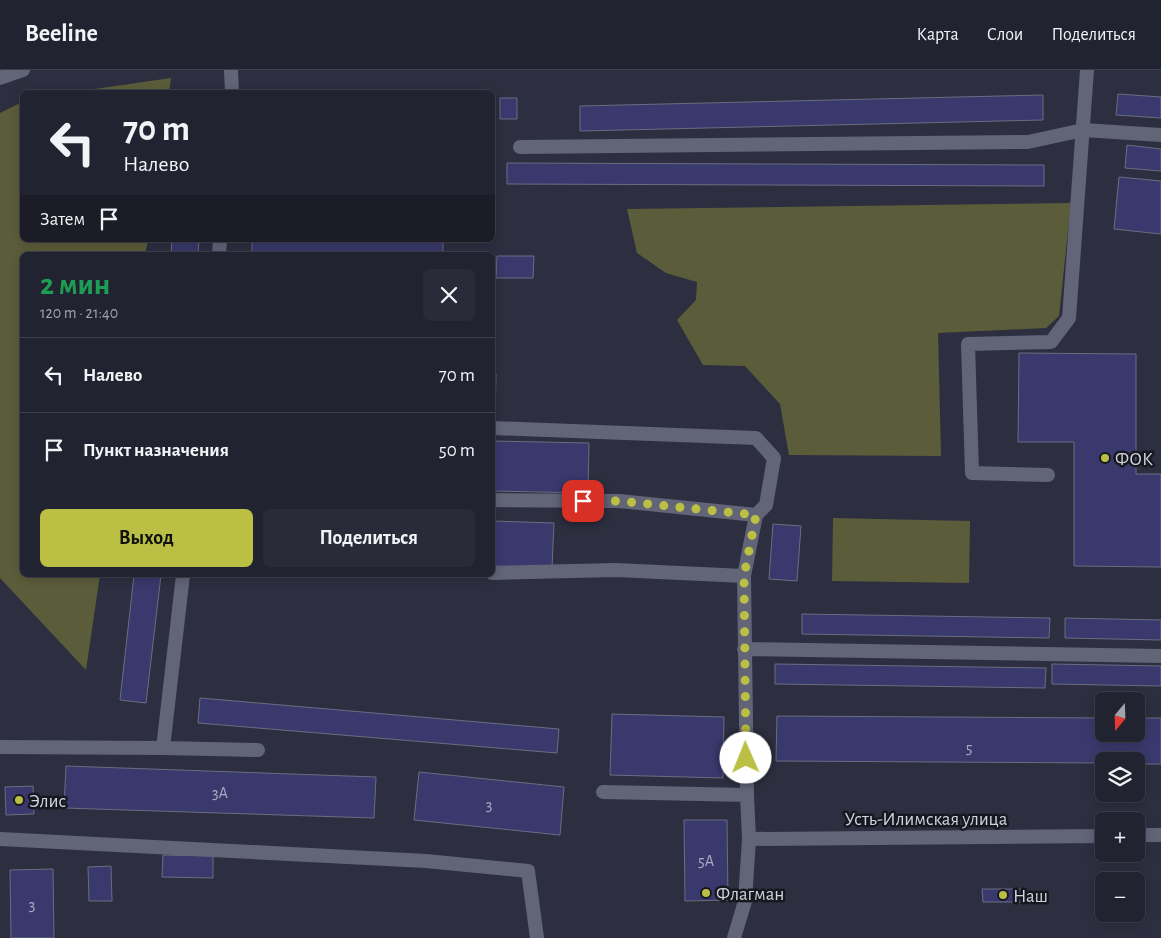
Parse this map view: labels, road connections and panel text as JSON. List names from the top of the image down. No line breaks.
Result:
{"streets":{"street":["Усть-Илимская улица"]},"places":["ФОК","Элис","Флагман","Наш"],"house_numbers":["5","3А","3","5А","3"],"north":"bottom","page":{"header":"Beeline","nav":["Карта","Слои","Поделиться"],"turn":["70 m","Налево"],"then":"Затем","heading":["2 мин","120 m · 21:40"],"list":[{"name":"Налево","value":"70 m"},{"name":"Пункт назначения","value":"50 m"}],"buttons":["Выход","Поделиться"],"map_buttons":["+","−"]}}
